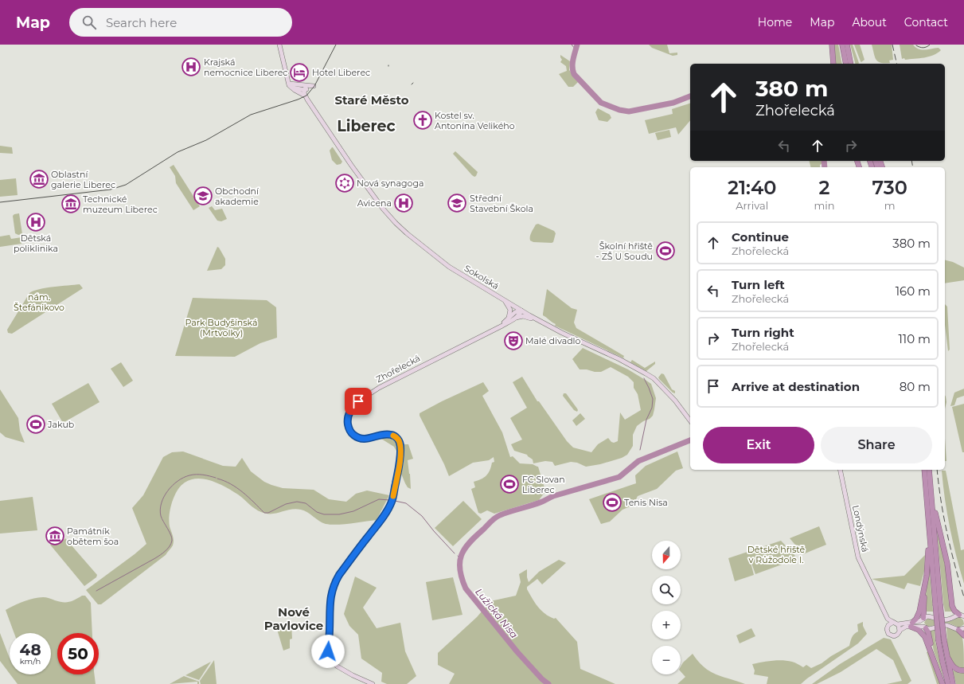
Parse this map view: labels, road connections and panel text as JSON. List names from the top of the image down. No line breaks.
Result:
{"streets":{"main road":["Sokolská","Zhořelecká","Londýnská"]},"crossings":[["Sokolská","Zhořelecká"]],"districts":["Staré Město","Liberec","Nové Pavlovice"],"water":["Lužická Nisa"],"parks":["nám. Štefánikovo","Park Budyšínská (Mrtvolky)","Dětské hřiště v Růžodole I."],"places":{"hospital":["Krajská nemocnice Liberec","Avicena","Dětská poliklinika"],"hotel":["Hotel Liberec"],"church":["Kostel sv. Antonína Velikého"],"museum":["Oblastní galerie Liberec","Technické muzeum Liberec","Památník obětem šoa"],"synagogue":["Nová synagoga"],"school or university":["Obchodní akademie","Střední Stavební Škola"],"sports":["Školní hřiště - ZŠ U Soudu","Jakub","FC Slovan Liberec","Tenis Nisa"],"theatre":["Malé divadlo"]},"north":"bottom","page":{"header":"Map","search":"Search here","nav":["Home","Map","About","Contact"],"turn":["380 m","Zhořelecká"],"eta":["21:40","Arrival","2","min","730","m"],"list":[{"name":"Continue","note":"Zhořelecká","value":"380 m"},{"name":"Turn left","note":"Zhořelecká","value":"160 m"},{"name":"Turn right","note":"Zhořelecká","value":"110 m"},{"name":"Arrive at destination","value":"80 m"}],"buttons":["Exit","Share"],"map_buttons":["+","−"],"speed":"48 km/h","limit":"50"}}
